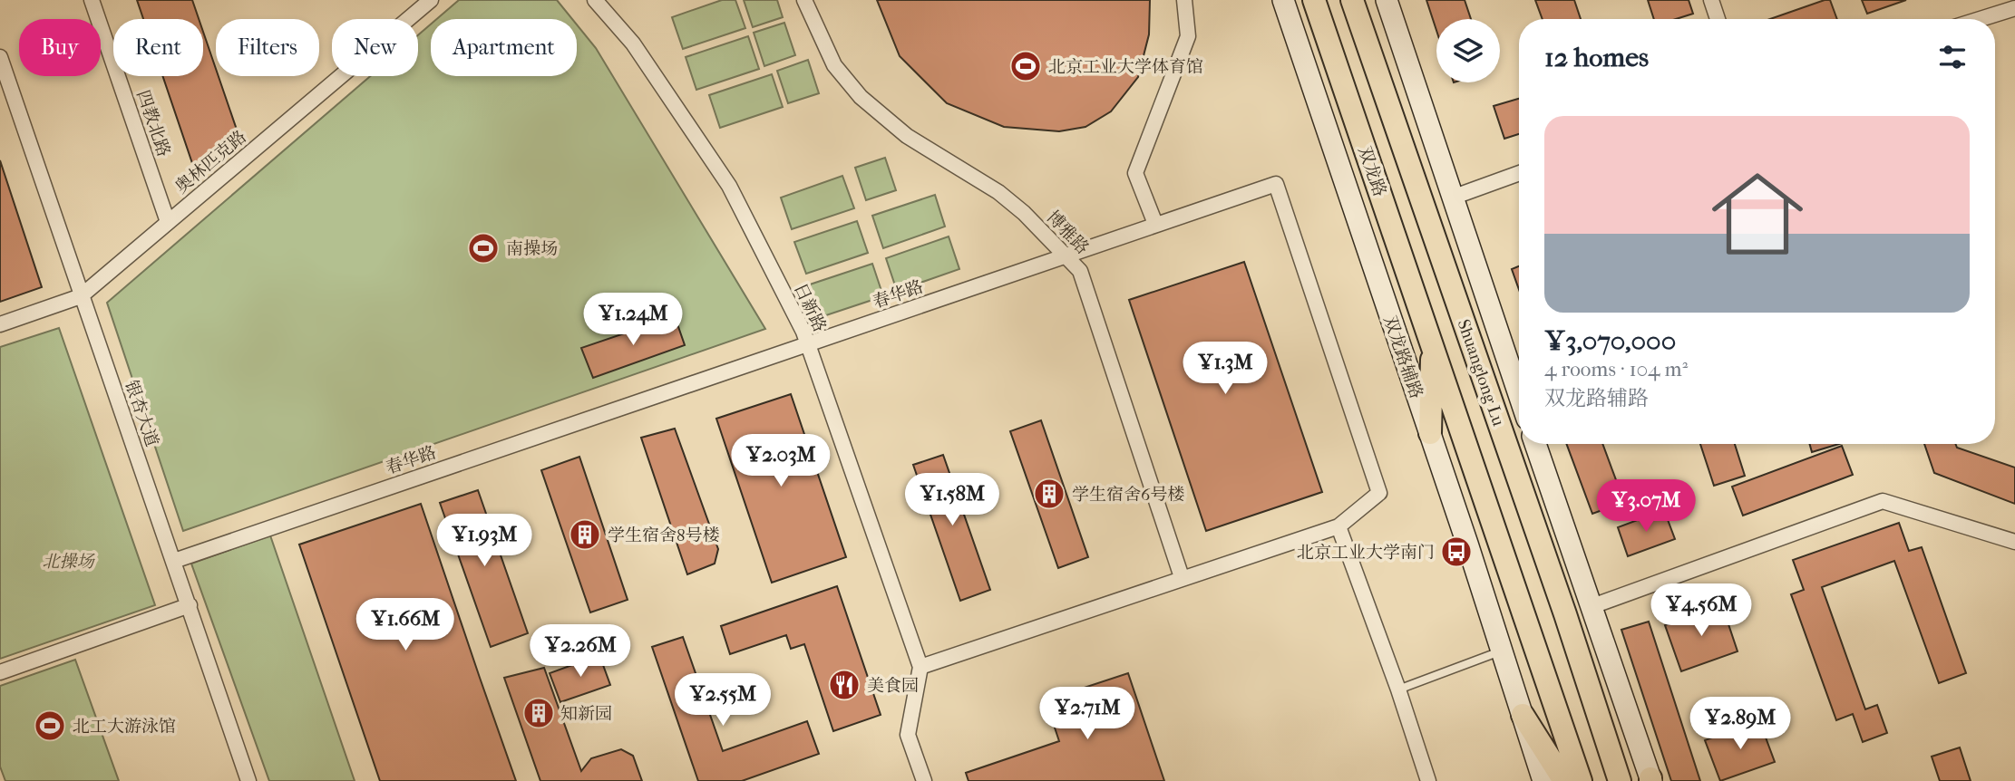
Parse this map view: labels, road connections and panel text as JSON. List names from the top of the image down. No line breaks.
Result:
{"streets":{"main road":["双龙路","双龙路辅路","Shuanglong Lu"],"street":["四教北路","奥林匹克路","博雅路","春华路","日新路","银杏大道"]},"crossings":[["四教北路","奥林匹克路"],["奥林匹克路","银杏大道"],["博雅路","春华路"],["春华路","日新路"],["春华路","银杏大道"]],"parks":["北操场"],"places":{"sports":["北京工业大学体育馆","南操场","北工大游泳馆"],"building":["学生宿舍6号楼","学生宿舍8号楼","知新园"],"bus stop":["北京工业大学南门"],"restaurant":["美食园"]},"page":{"chip":["Buy","Rent","Filters","New","Apartment"],"heading":"12 homes","list":[{"name":"¥3,070,000","note":"4 rooms · 104 m² · 双龙路辅路"}],"price":["¥1.24M","¥1.3M","¥2.03M","¥1.58M","¥3.07M","¥1.93M","¥4.56M","¥1.66M","¥2.26M","¥2.55M","¥2.71M","¥2.89M"]}}
